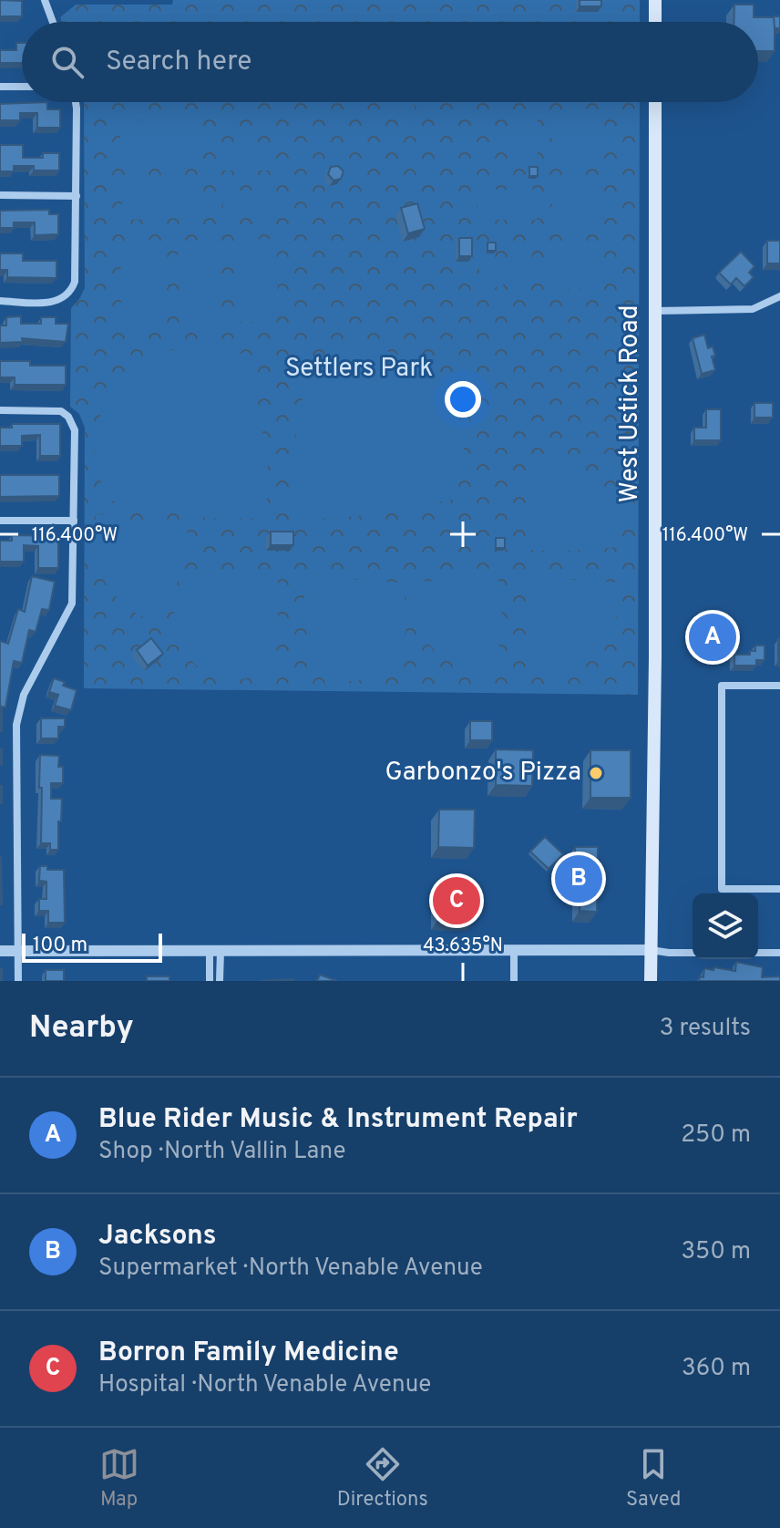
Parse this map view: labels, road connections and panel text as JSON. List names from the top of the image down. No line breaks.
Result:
{"streets":{"main road":["West Ustick Road"]},"parks":["Settlers Park"],"places":["Garbonzo's Pizza"],"scale_bar":"100 m","page":{"search":"Search here","pins":["A","B","C"],"scale":"100 m","heading":["Nearby","3 results"],"list":[{"mark":"A","name":"Blue Rider Music & Instrument Repair","note":"Shop · North Vallin Lane","value":"250 m"},{"mark":"B","name":"Jacksons","note":"Supermarket · North Venable Avenue","value":"350 m"},{"mark":"C","name":"Borron Family Medicine","note":"Hospital · North Venable Avenue","value":"360 m"}],"nav":["Map","Directions","Saved"]},"coordinates":["116.400°W","43.635°N"]}
